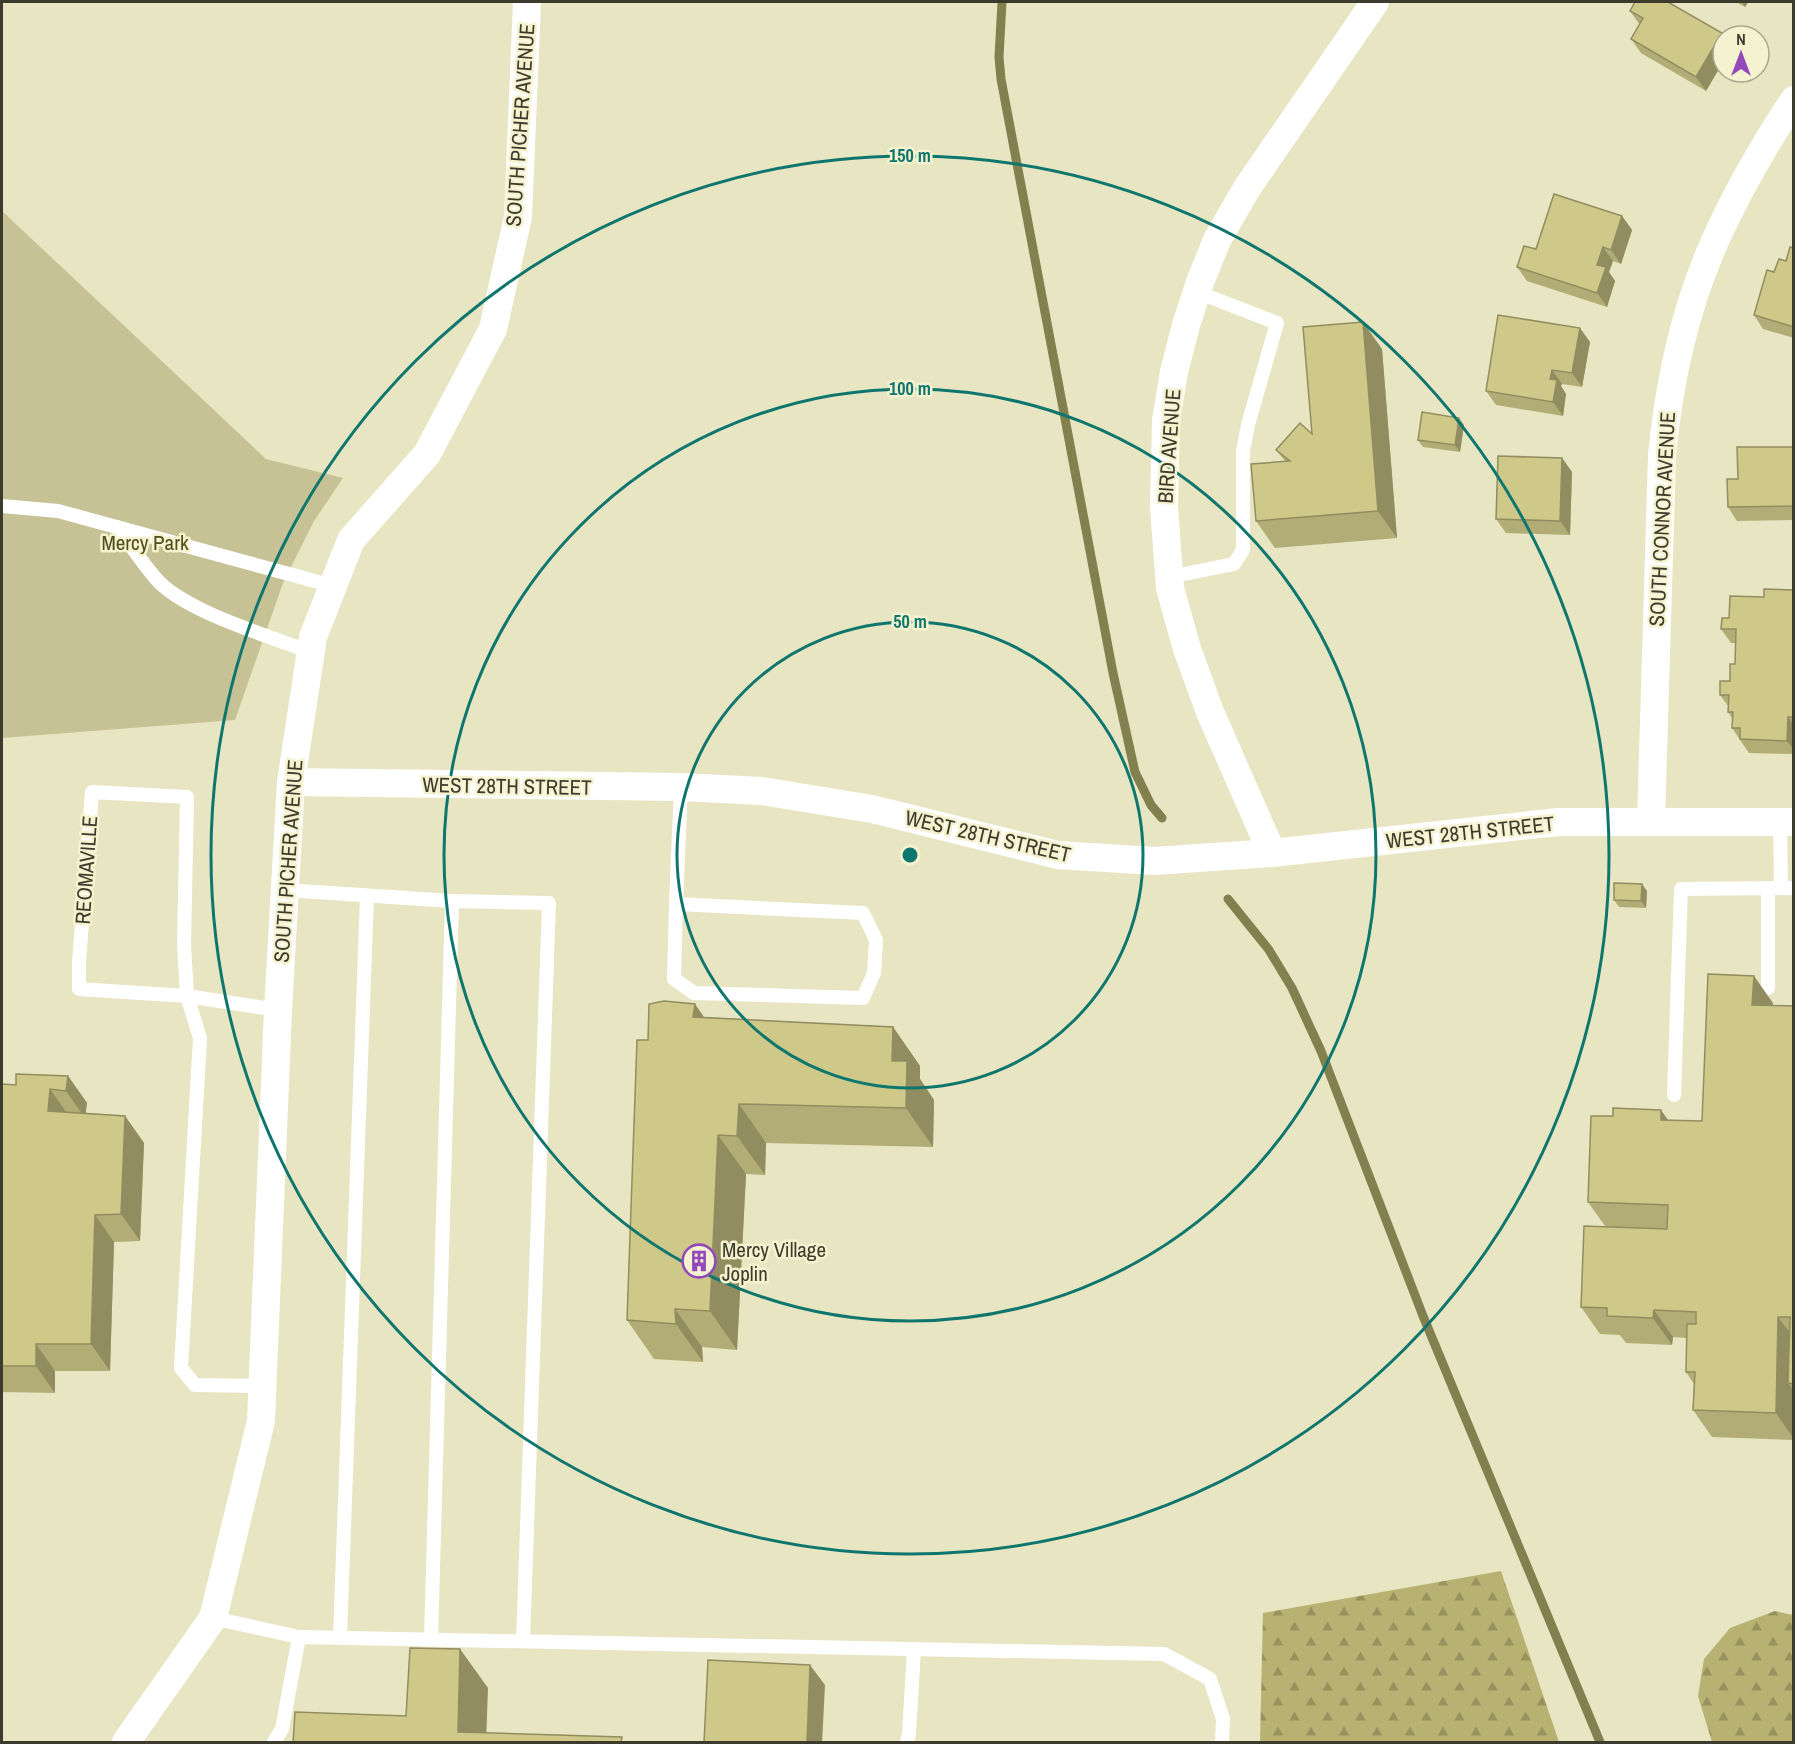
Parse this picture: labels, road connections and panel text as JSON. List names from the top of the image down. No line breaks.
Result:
{"streets":{"street":["SOUTH PICHER AVENUE","BIRD AVENUE","SOUTH CONNOR AVENUE","WEST 28TH STREET"],"lane":["REOMAVILLE"]},"crossings":[["SOUTH PICHER AVENUE","WEST 28TH STREET"],["SOUTH PICHER AVENUE","REOMAVILLE"],["BIRD AVENUE","WEST 28TH STREET"],["SOUTH CONNOR AVENUE","WEST 28TH STREET"]],"parks":["Mercy Park"],"places":{"building":["Mercy Village Joplin"]},"north":"top","rings":["150 m","100 m","50 m"]}
